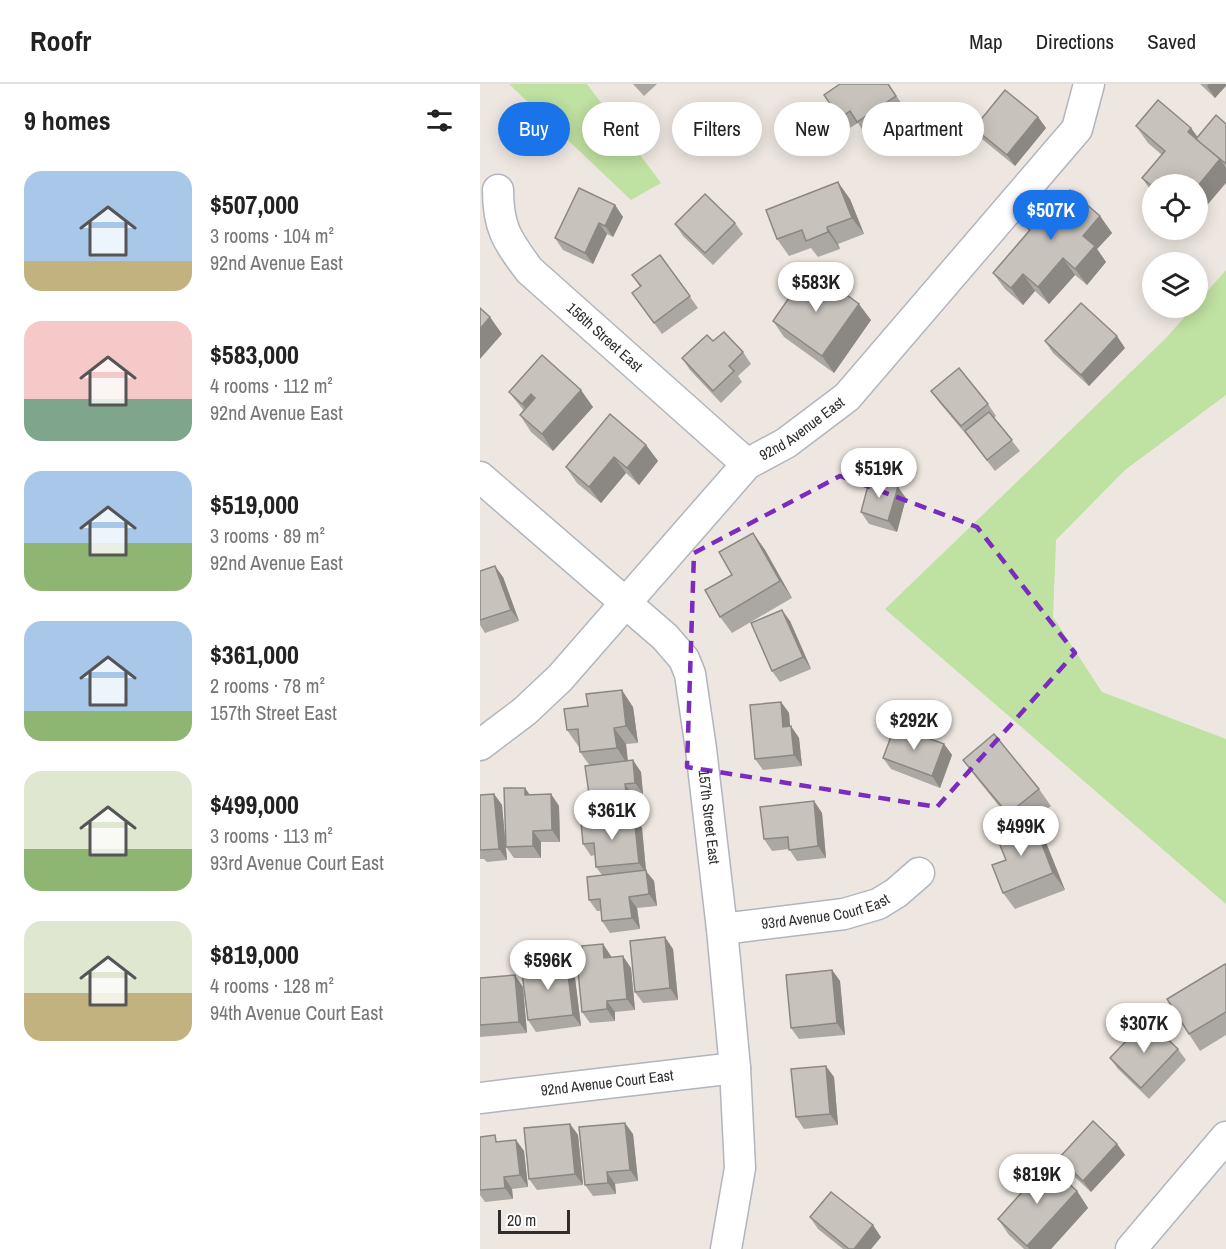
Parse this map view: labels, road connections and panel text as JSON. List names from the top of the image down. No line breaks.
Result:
{"streets":{"street":["156th Street East","92nd Avenue East","157th Street East","93rd Avenue Court East","92nd Avenue Court East"]},"crossings":[["156th Street East","92nd Avenue East"],["92nd Avenue East","157th Street East"],["157th Street East","93rd Avenue Court East"],["157th Street East","92nd Avenue Court East"]],"scale_bar":"20 m","page":{"header":"Roofr","nav":["Map","Directions","Saved"],"heading":"9 homes","chip":["Buy","Rent","Filters","New","Apartment"],"list":[{"name":"$507,000","note":"3 rooms · 104 m² · 92nd Avenue East"},{"name":"$583,000","note":"4 rooms · 112 m² · 92nd Avenue East"},{"name":"$519,000","note":"3 rooms · 89 m² · 92nd Avenue East"},{"name":"$361,000","note":"2 rooms · 78 m² · 157th Street East"},{"name":"$499,000","note":"3 rooms · 113 m² · 93rd Avenue Court East"},{"name":"$819,000","note":"4 rooms · 128 m² · 94th Avenue Court East"}],"price":["$507K","$583K","$519K","$292K","$361K","$499K","$596K","$307K","$819K"],"scale":"20 m"}}
